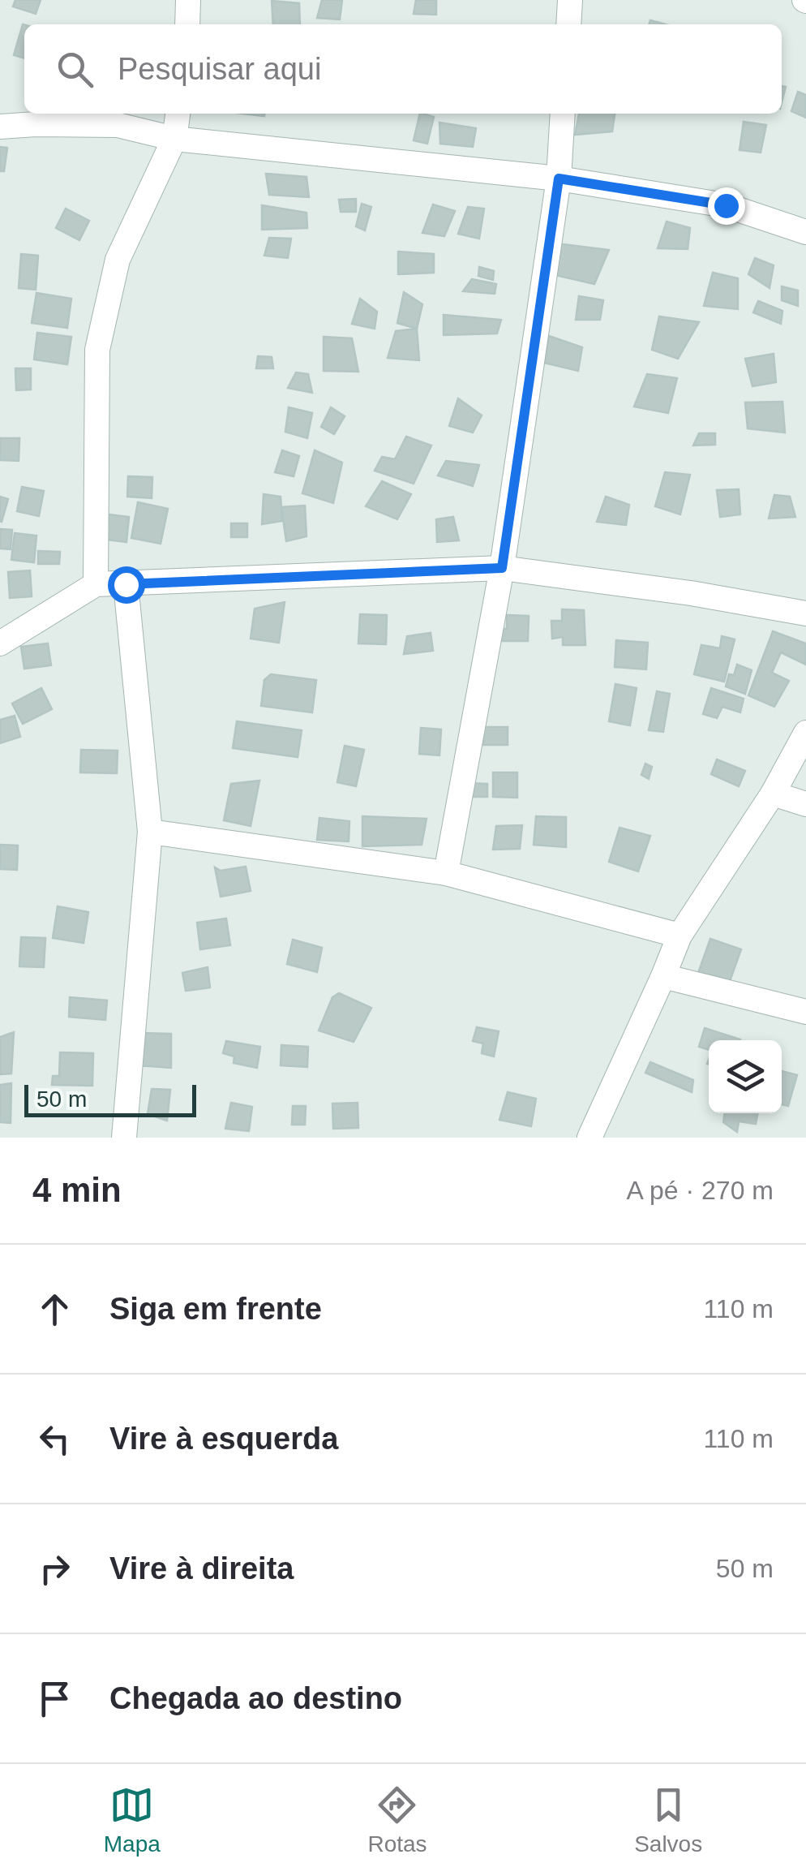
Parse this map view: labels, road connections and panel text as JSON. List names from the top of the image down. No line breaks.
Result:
{"scale_bar":"50 m","page":{"search":"Pesquisar aqui","scale":"50 m","heading":["4 min","A pé · 270 m"],"list":[["Siga em frente","110 m"],["Vire à esquerda","110 m"],["Vire à direita","50 m"],"Chegada ao destino"],"nav":["Mapa","Rotas","Salvos"]}}
